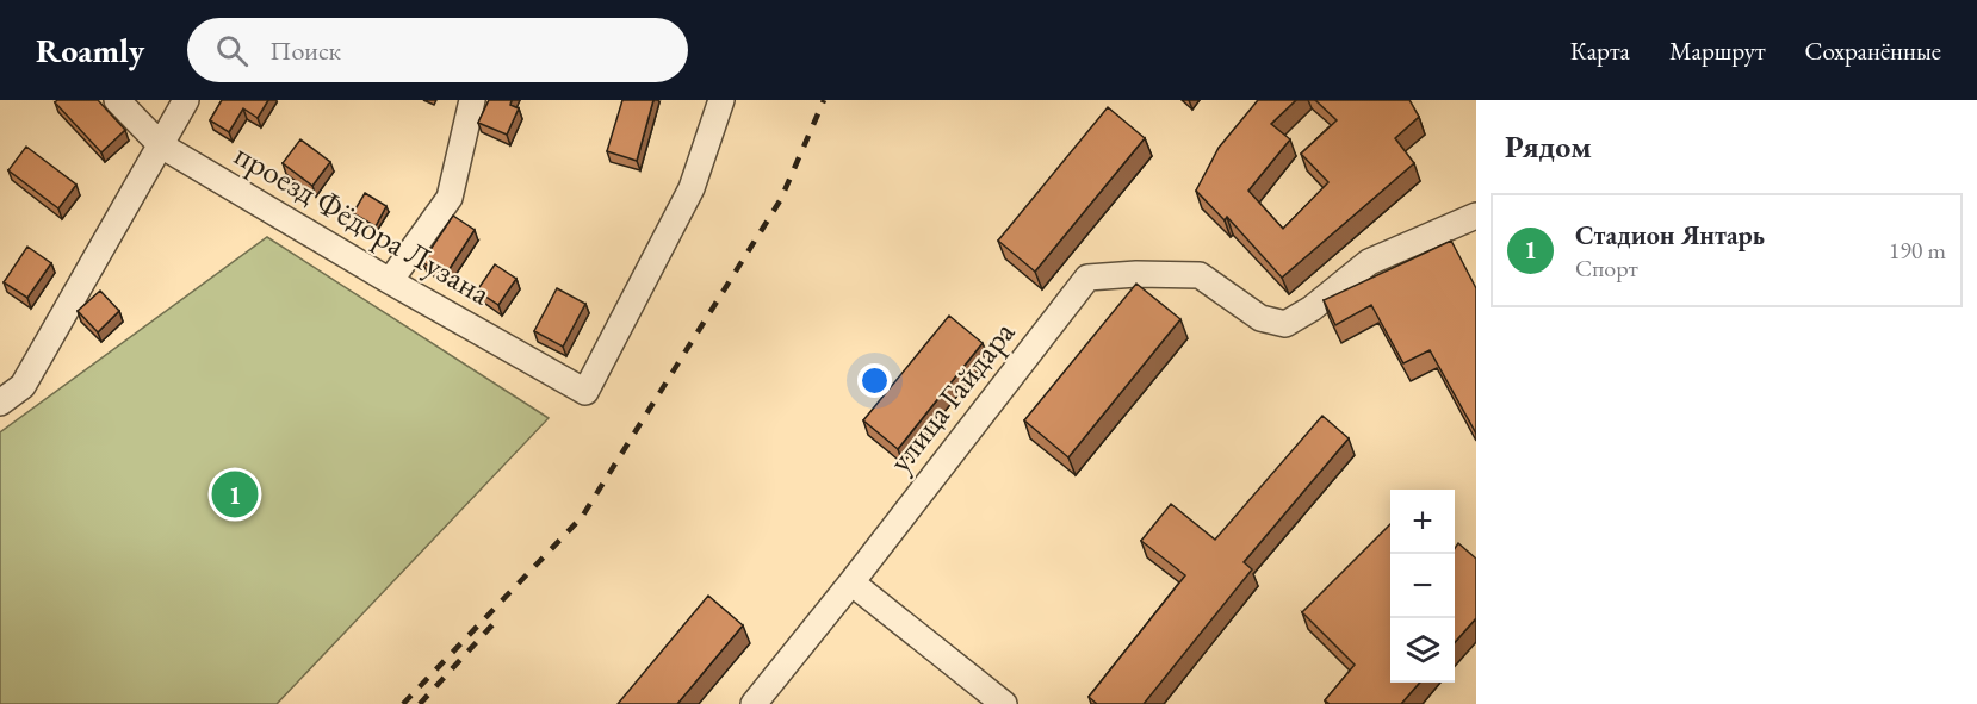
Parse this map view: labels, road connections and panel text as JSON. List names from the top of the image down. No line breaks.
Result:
{"streets":{"street":["проезд Фёдора Лузана","улица Гайдара"]},"page":{"header":"Roamly","search":"Поиск","nav":["Карта","Маршрут","Сохранённые"],"heading":"Рядом","list":[{"mark":"1","name":"Стадион Янтарь","note":"Спорт","value":"190 m"}],"pins":"1","map_buttons":["+","−"]}}
